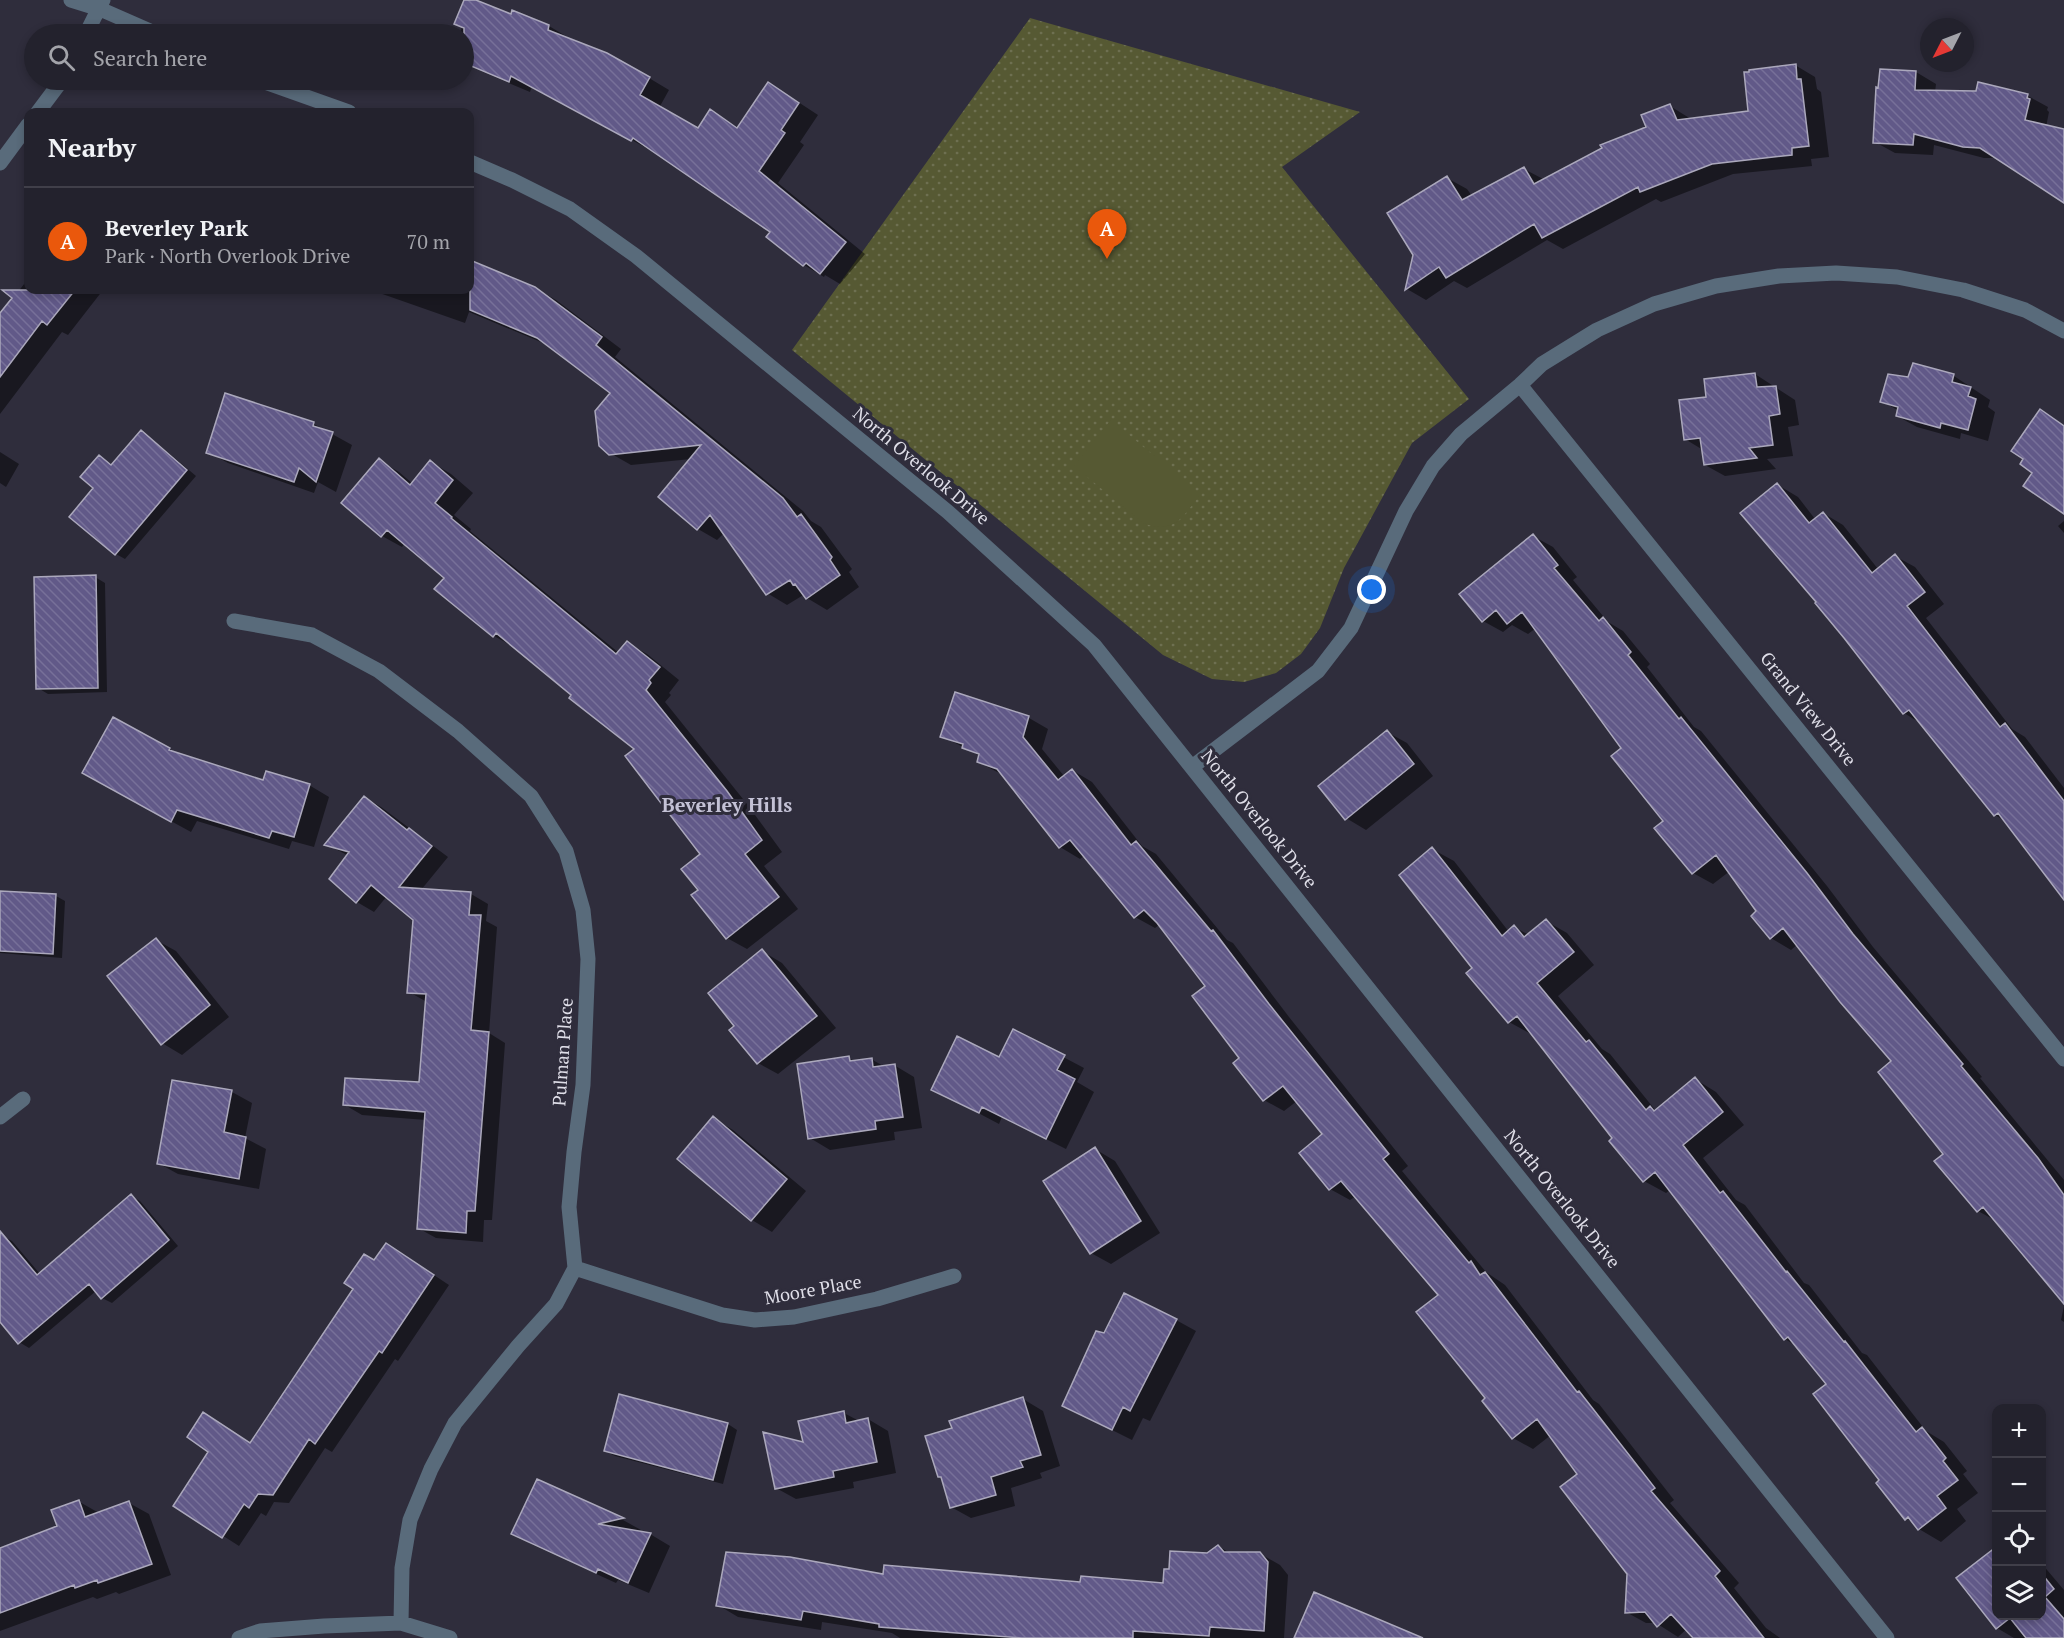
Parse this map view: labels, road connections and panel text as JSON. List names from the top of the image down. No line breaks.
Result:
{"streets":{"street":["North Overlook Drive","Grand View Drive","Pulman Place","Moore Place"]},"crossings":[["Pulman Place","Moore Place"]],"districts":["Beverley Hills"],"north":"bottom left","page":{"search":"Search here","heading":"Nearby","list":[{"mark":"A","name":"Beverley Park","note":"Park · North Overlook Drive","value":"70 m"}],"pins":"A","map_buttons":["+","−"]}}
